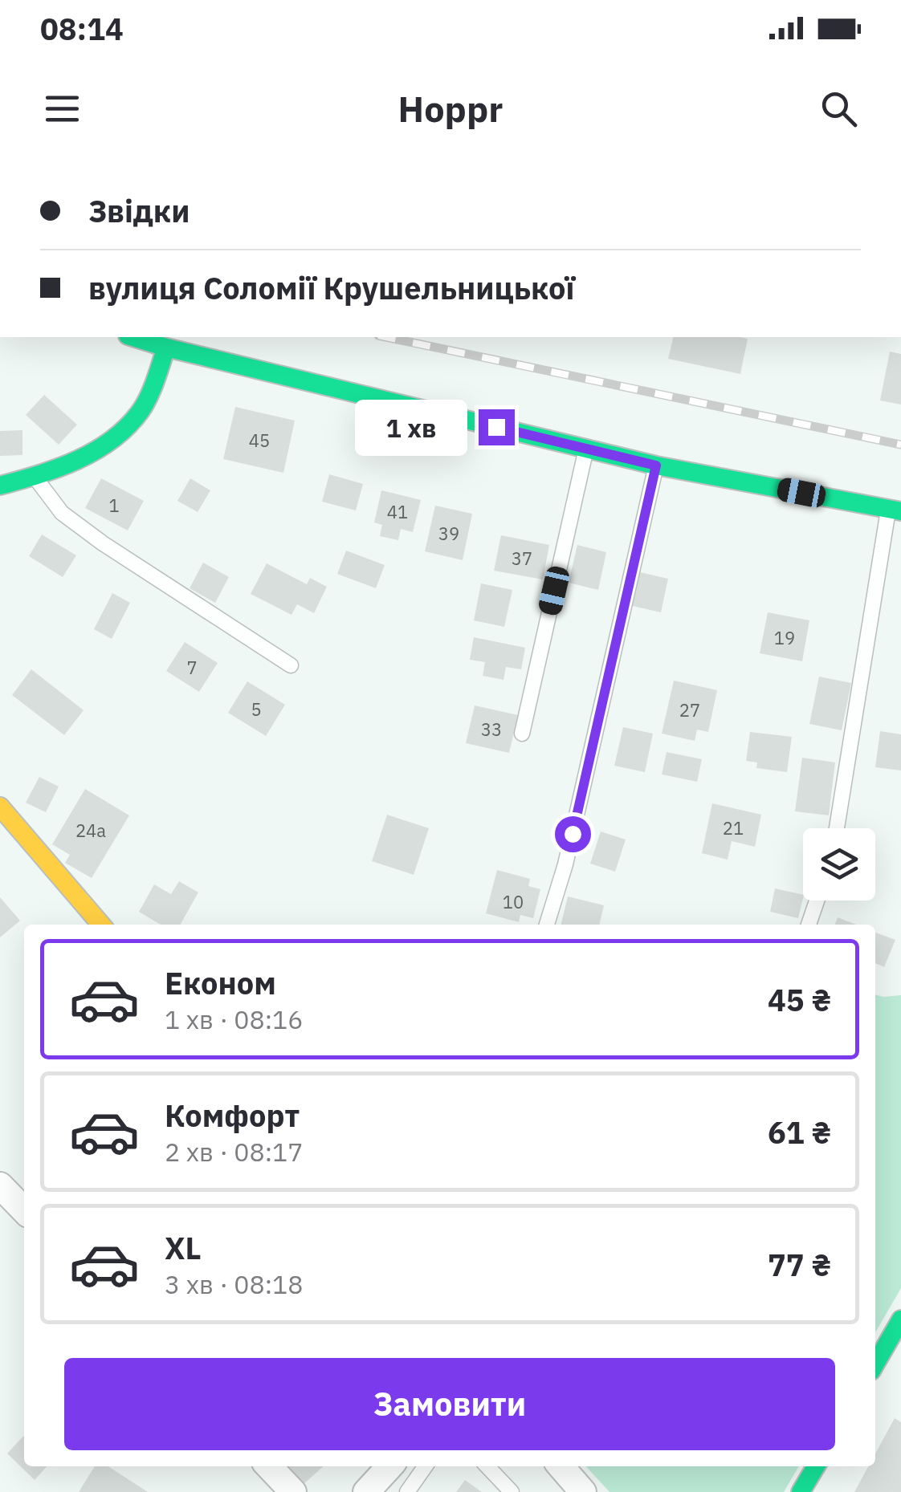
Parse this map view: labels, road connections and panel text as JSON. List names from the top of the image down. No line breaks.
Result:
{"house_numbers":["45","1","41","39","37","19","7","5","27","33","21","24а","10"],"page":{"status":"08:14","header":"Hoppr","banner":["Звідки","вулиця Соломії Крушельницької"],"bubble":"1 хв","list":[{"name":"Економ","note":"1 хв · 08:16","value":"45 ₴"},{"name":"Комфорт","note":"2 хв · 08:17","value":"61 ₴"},{"name":"XL","note":"3 хв · 08:18","value":"77 ₴"}],"buttons":"Замовити"}}
